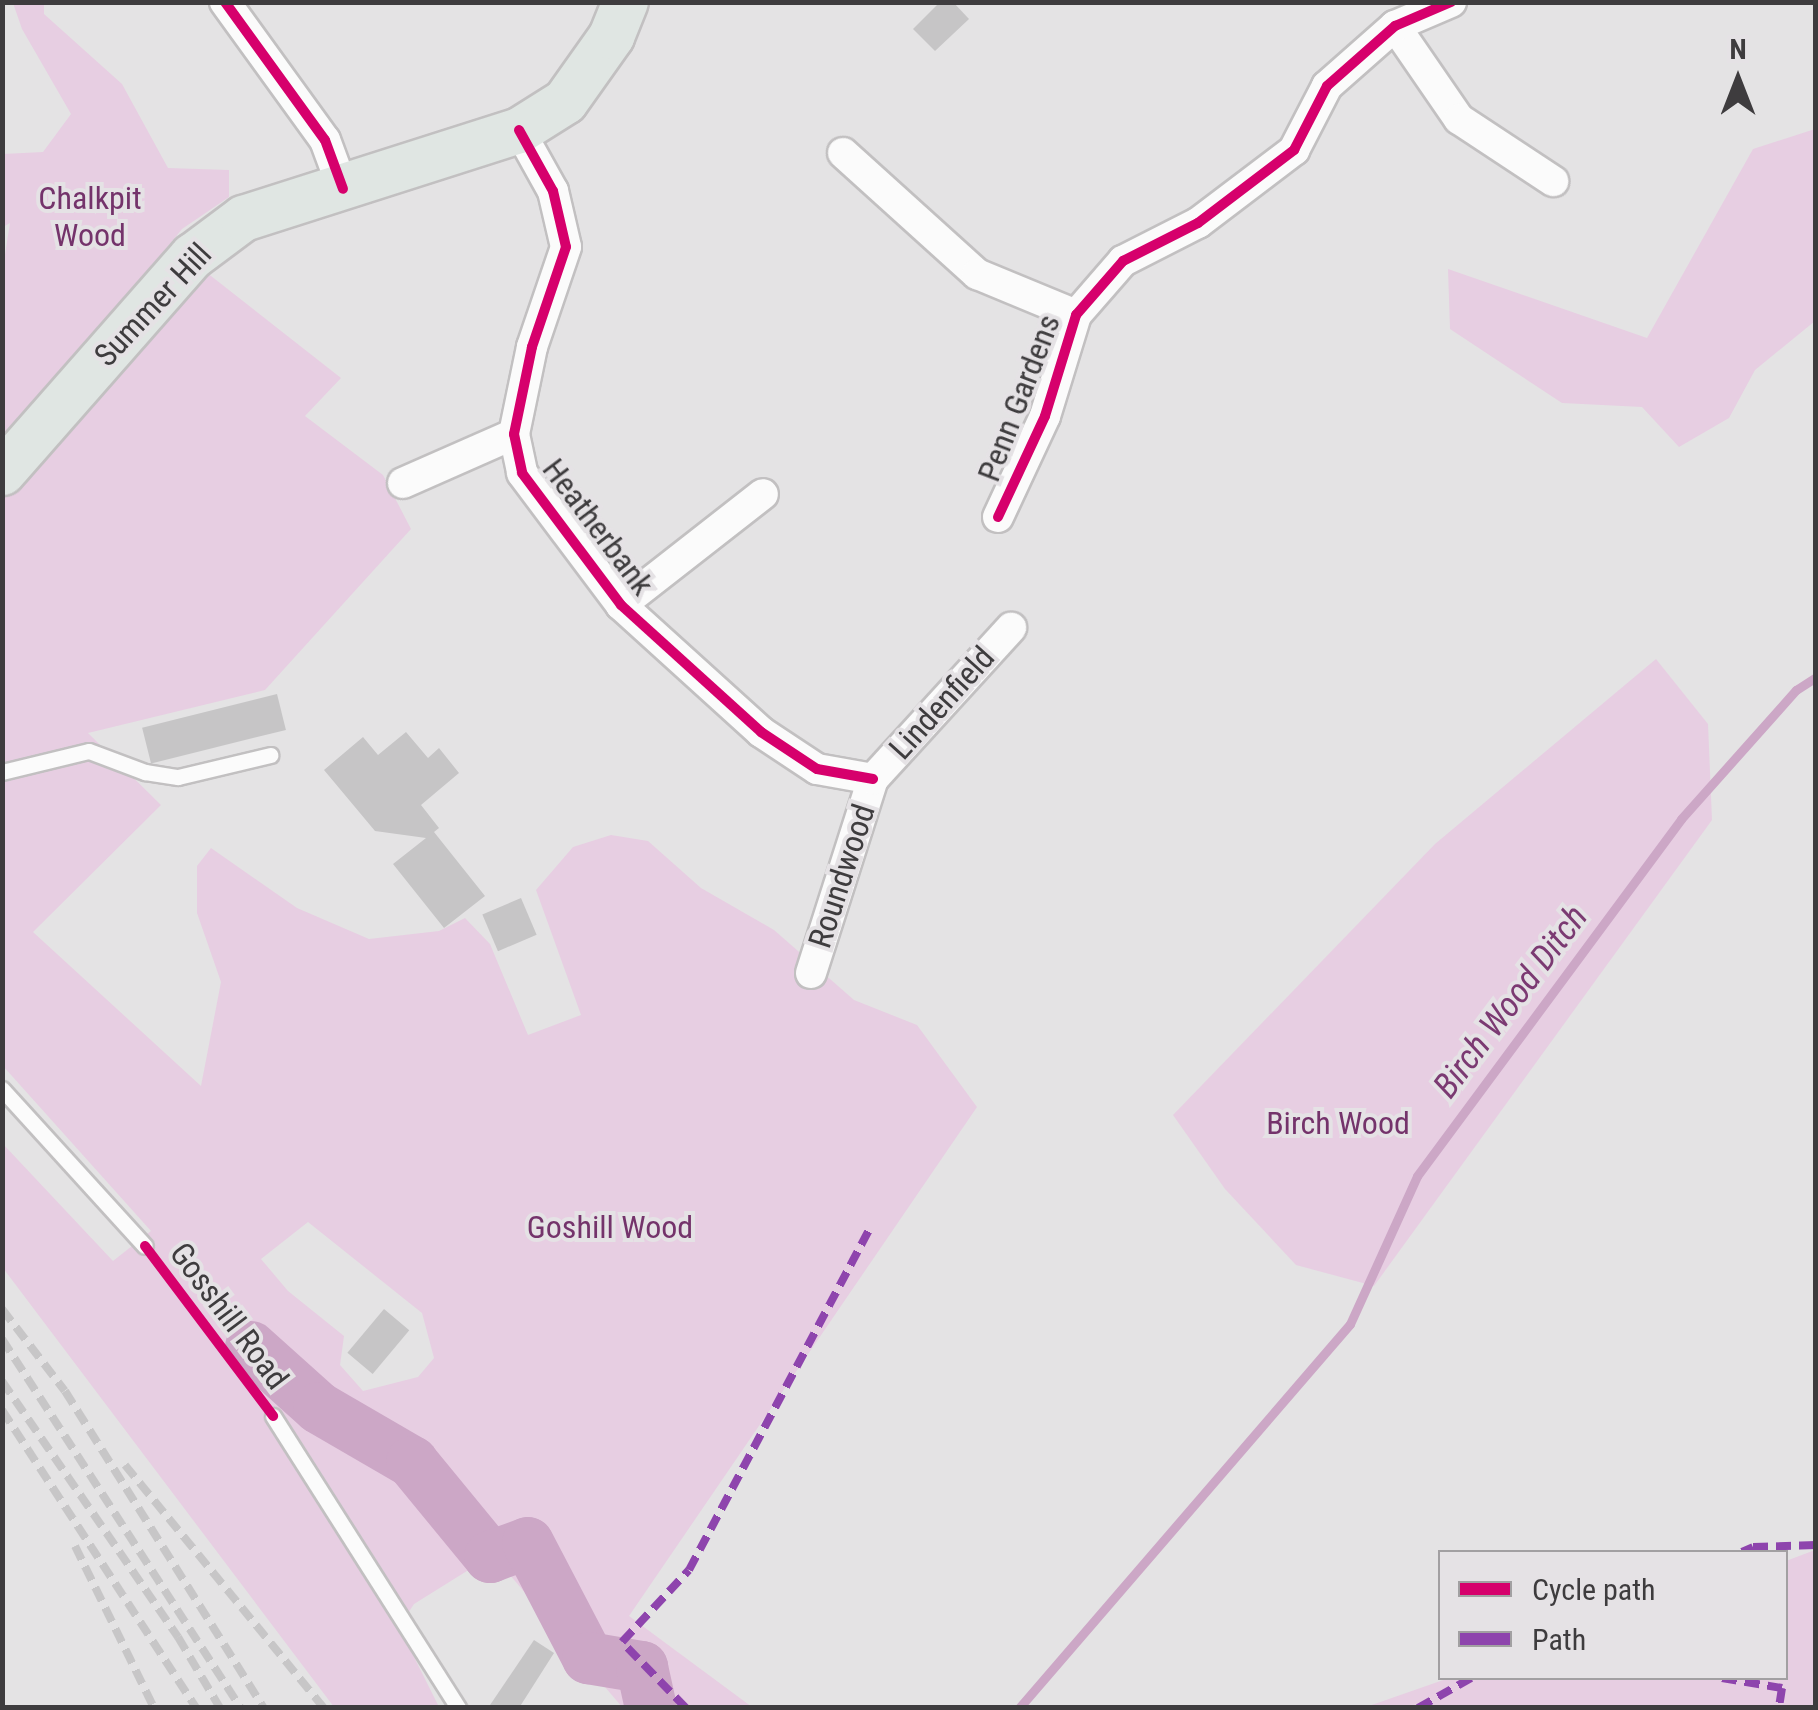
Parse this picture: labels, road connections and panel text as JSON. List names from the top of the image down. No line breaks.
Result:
{"streets":{"main road":["Summer Hill"],"street":["Penn Gardens","Heatherbank","Lindenfield","Roundwood"],"lane":["Gosshill Road"]},"crossings":[["Summer Hill","Heatherbank"],["Heatherbank","Lindenfield"],["Heatherbank","Roundwood"],["Lindenfield","Roundwood"]],"water":["Birch Wood Ditch"],"parks":["Chalkpit Wood","Birch Wood","Goshill Wood"],"legend":["Cycle path","Path"],"north":"top"}
